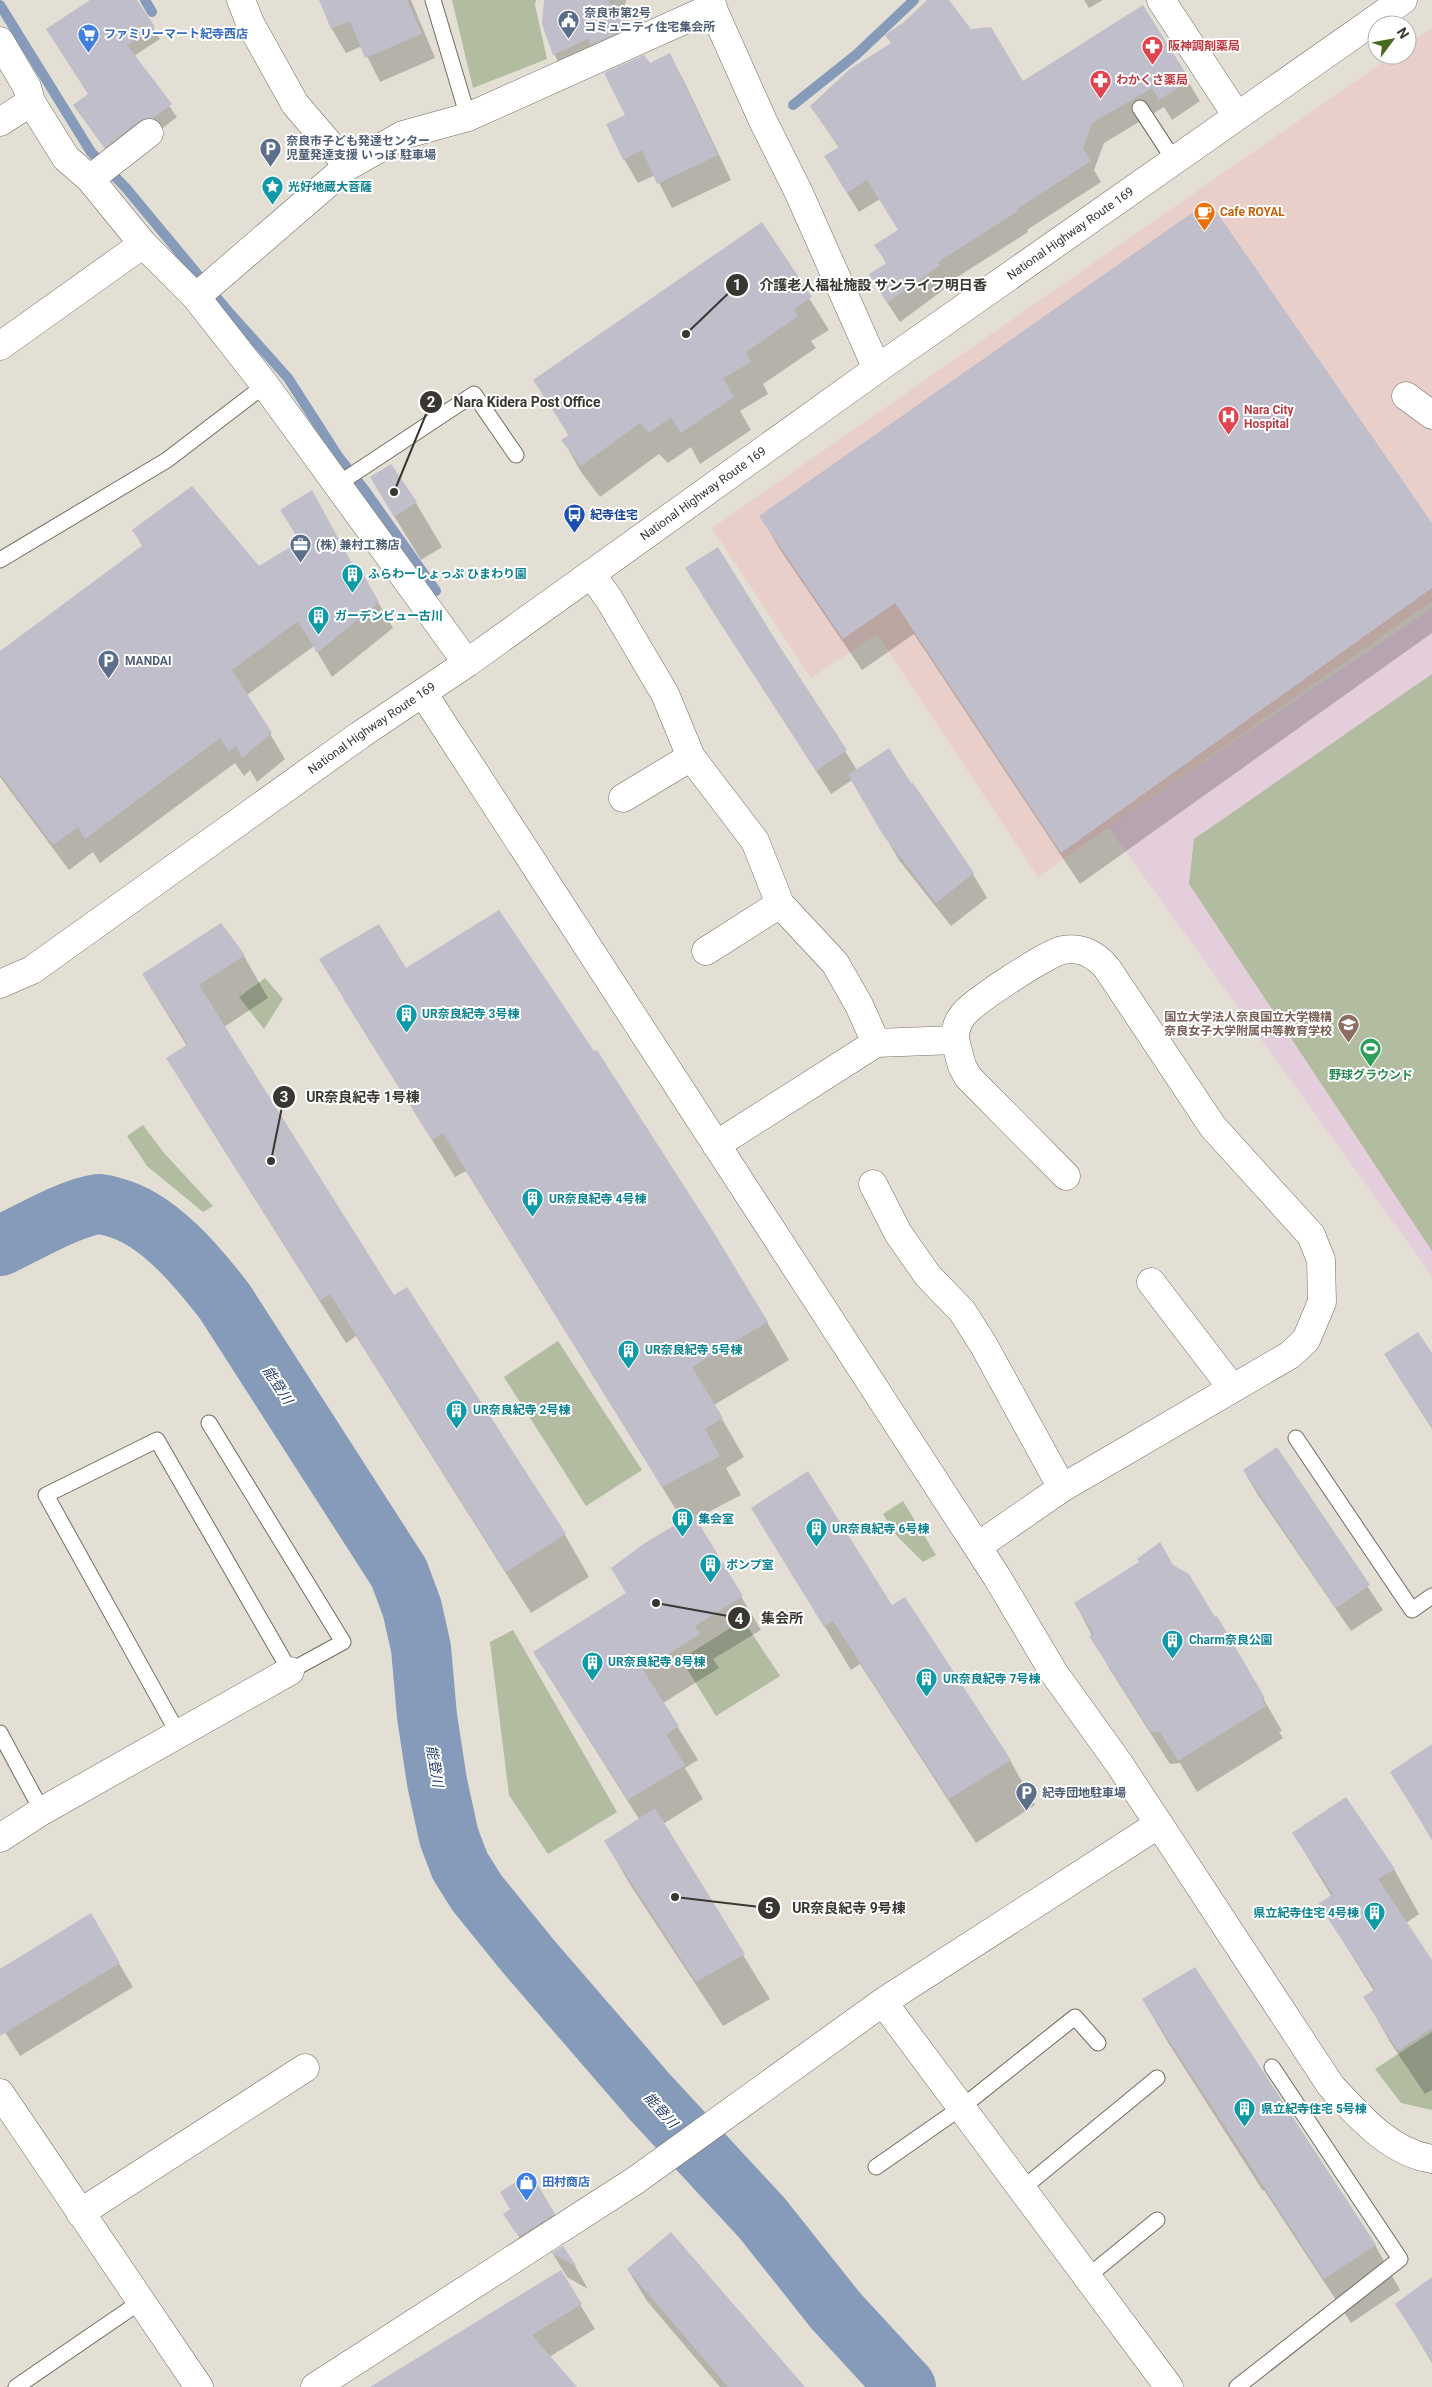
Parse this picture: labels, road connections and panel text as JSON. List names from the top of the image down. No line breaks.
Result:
{"streets":{"main road":["National Highway Route 169"]},"water":["能登川"],"places":{"public building":["奈良市第2号 コミュニティ住宅集会所"],"supermarket":["ファミリーマート紀寺西店"],"pharmacy":["阪神調剤薬局","わかくさ薬局"],"parking":["奈良市子ども発達センター 児童発達支援 いっぽ 駐車場","MANDAI","紀寺団地駐車場"],"place":["光好地蔵大菩薩"],"cafe":["Cafe ROYAL"],"other":["介護老人福祉施設 サンライフ明日香","Nara Kidera Post Office","UR奈良紀寺 1号棟","集会所","UR奈良紀寺 9号棟"],"hospital":["Nara City Hospital"],"bus stop":["紀寺住宅"],"office":["(株) 兼村工務店"],"building":["ふらわーしょっぷ ひまわり園","ガーデンビュー古川","UR奈良紀寺 3号棟","UR奈良紀寺 4号棟","UR奈良紀寺 5号棟","UR奈良紀寺 2号棟","集会室","UR奈良紀寺 6号棟","ポンプ室","Charm奈良公園","UR奈良紀寺 8号棟","UR奈良紀寺 7号棟","県立紀寺住宅 4号棟","県立紀寺住宅 5号棟"],"school or university":["国立大学法人奈良国立大学機構 奈良女子大学附属中等教育学校"],"sports":["野球グラウンド"],"shop":["田村商店"]},"north":"top right"}
